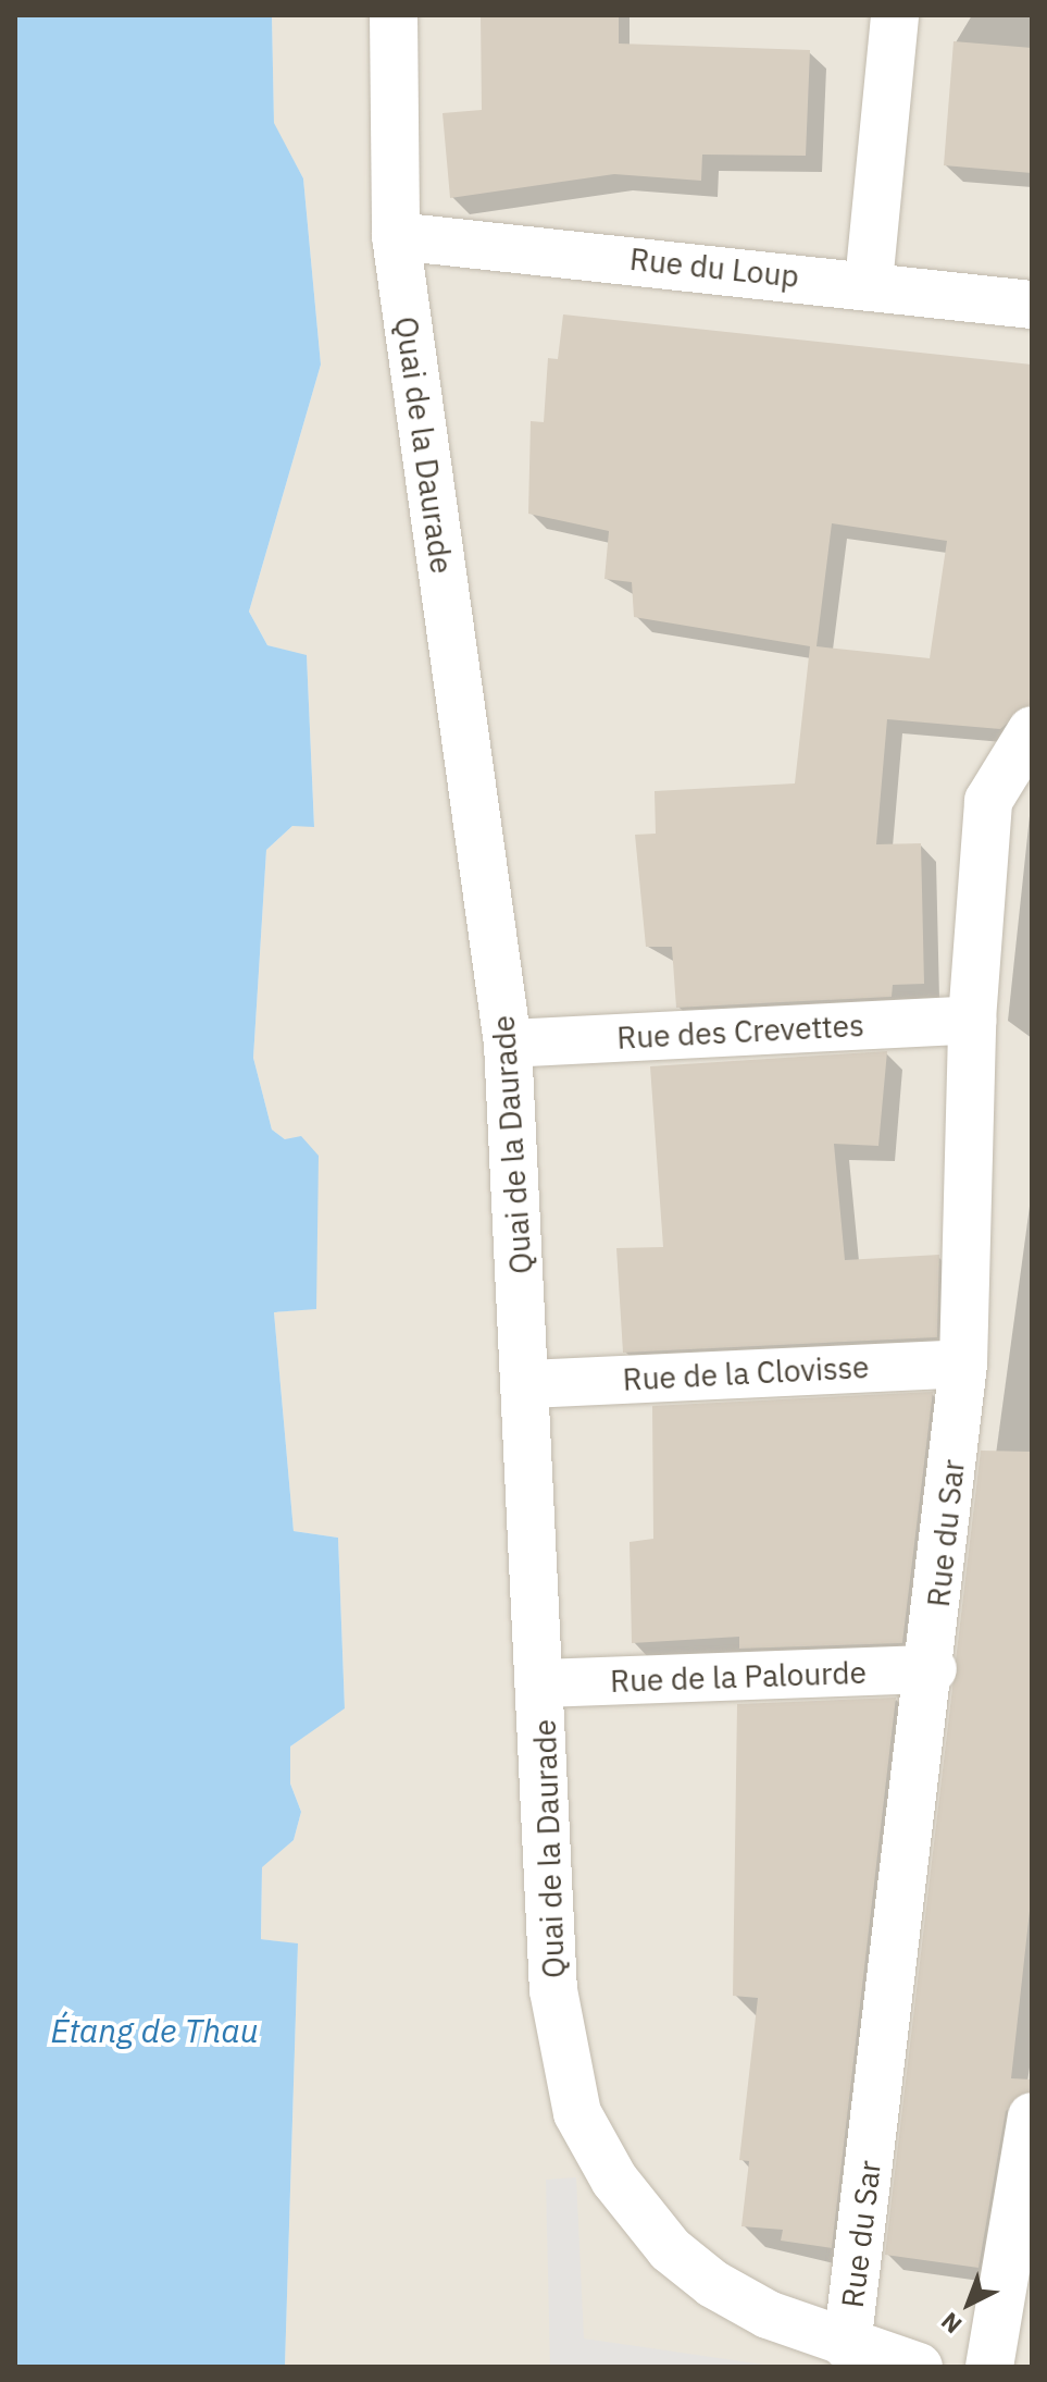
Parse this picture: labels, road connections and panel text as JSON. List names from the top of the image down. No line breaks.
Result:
{"streets":{"street":["Rue du Loup","Quai de la Daurade","Rue des Crevettes","Rue de la Clovisse","Rue du Sar","Rue de la Palourde"]},"crossings":[["Rue du Loup","Quai de la Daurade"],["Quai de la Daurade","Rue des Crevettes"],["Quai de la Daurade","Rue de la Clovisse"],["Quai de la Daurade","Rue du Sar"],["Quai de la Daurade","Rue de la Palourde"],["Rue des Crevettes","Rue du Sar"],["Rue de la Clovisse","Rue du Sar"],["Rue du Sar","Rue de la Palourde"]],"water":["Étang de Thau"],"north":"bottom left"}
